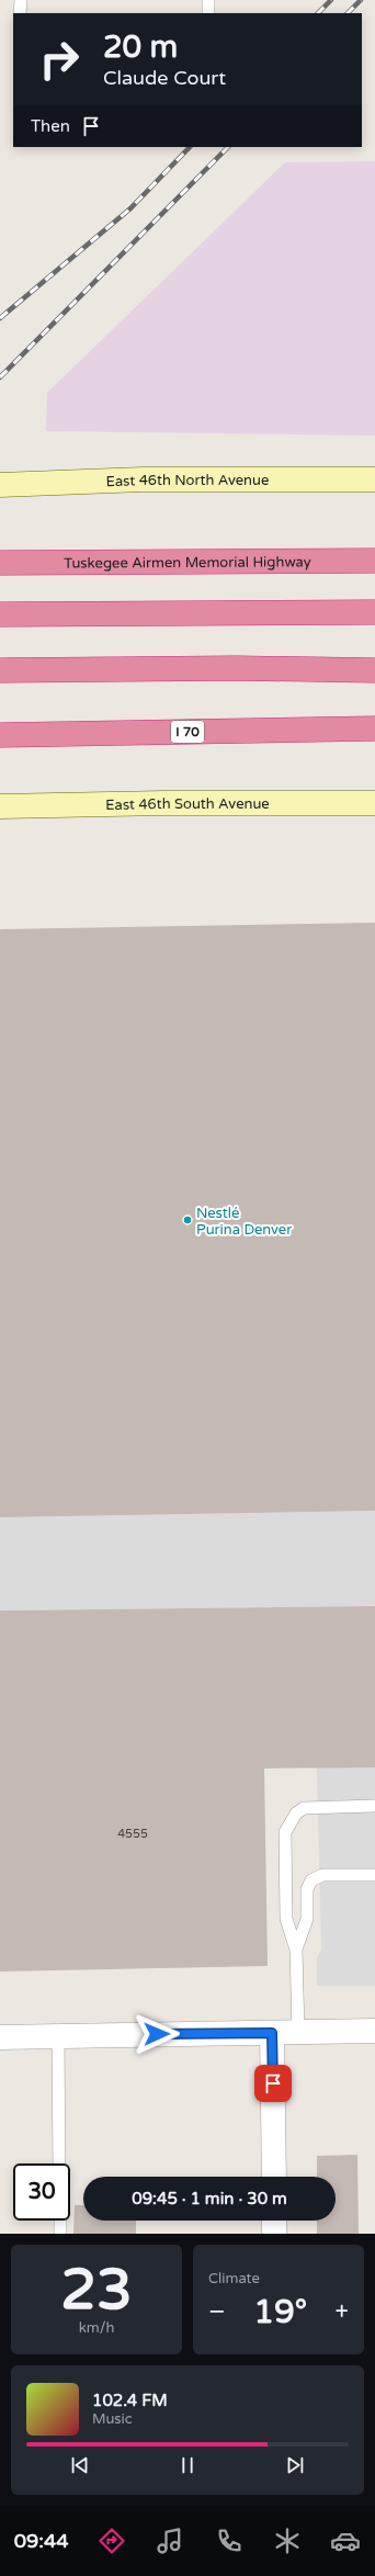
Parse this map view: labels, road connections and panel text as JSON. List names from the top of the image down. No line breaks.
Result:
{"streets":{"highway":["Tuskegee Airmen Memorial Highway","I 70"],"main road":["East 46th North Avenue","East 46th South Avenue"]},"places":["Nestlé Purina Denver"],"house_numbers":["4555"],"page":{"turn":["20 m","Claude Court"],"then":"Then","limit":"30","trip":"09:45 · 1 min · 30 m","tile":[["23","km/h"],"Climate"],"heat":["−","19°","+"],"song":["102.4 FM","Music"],"tabs":"09:44"}}
